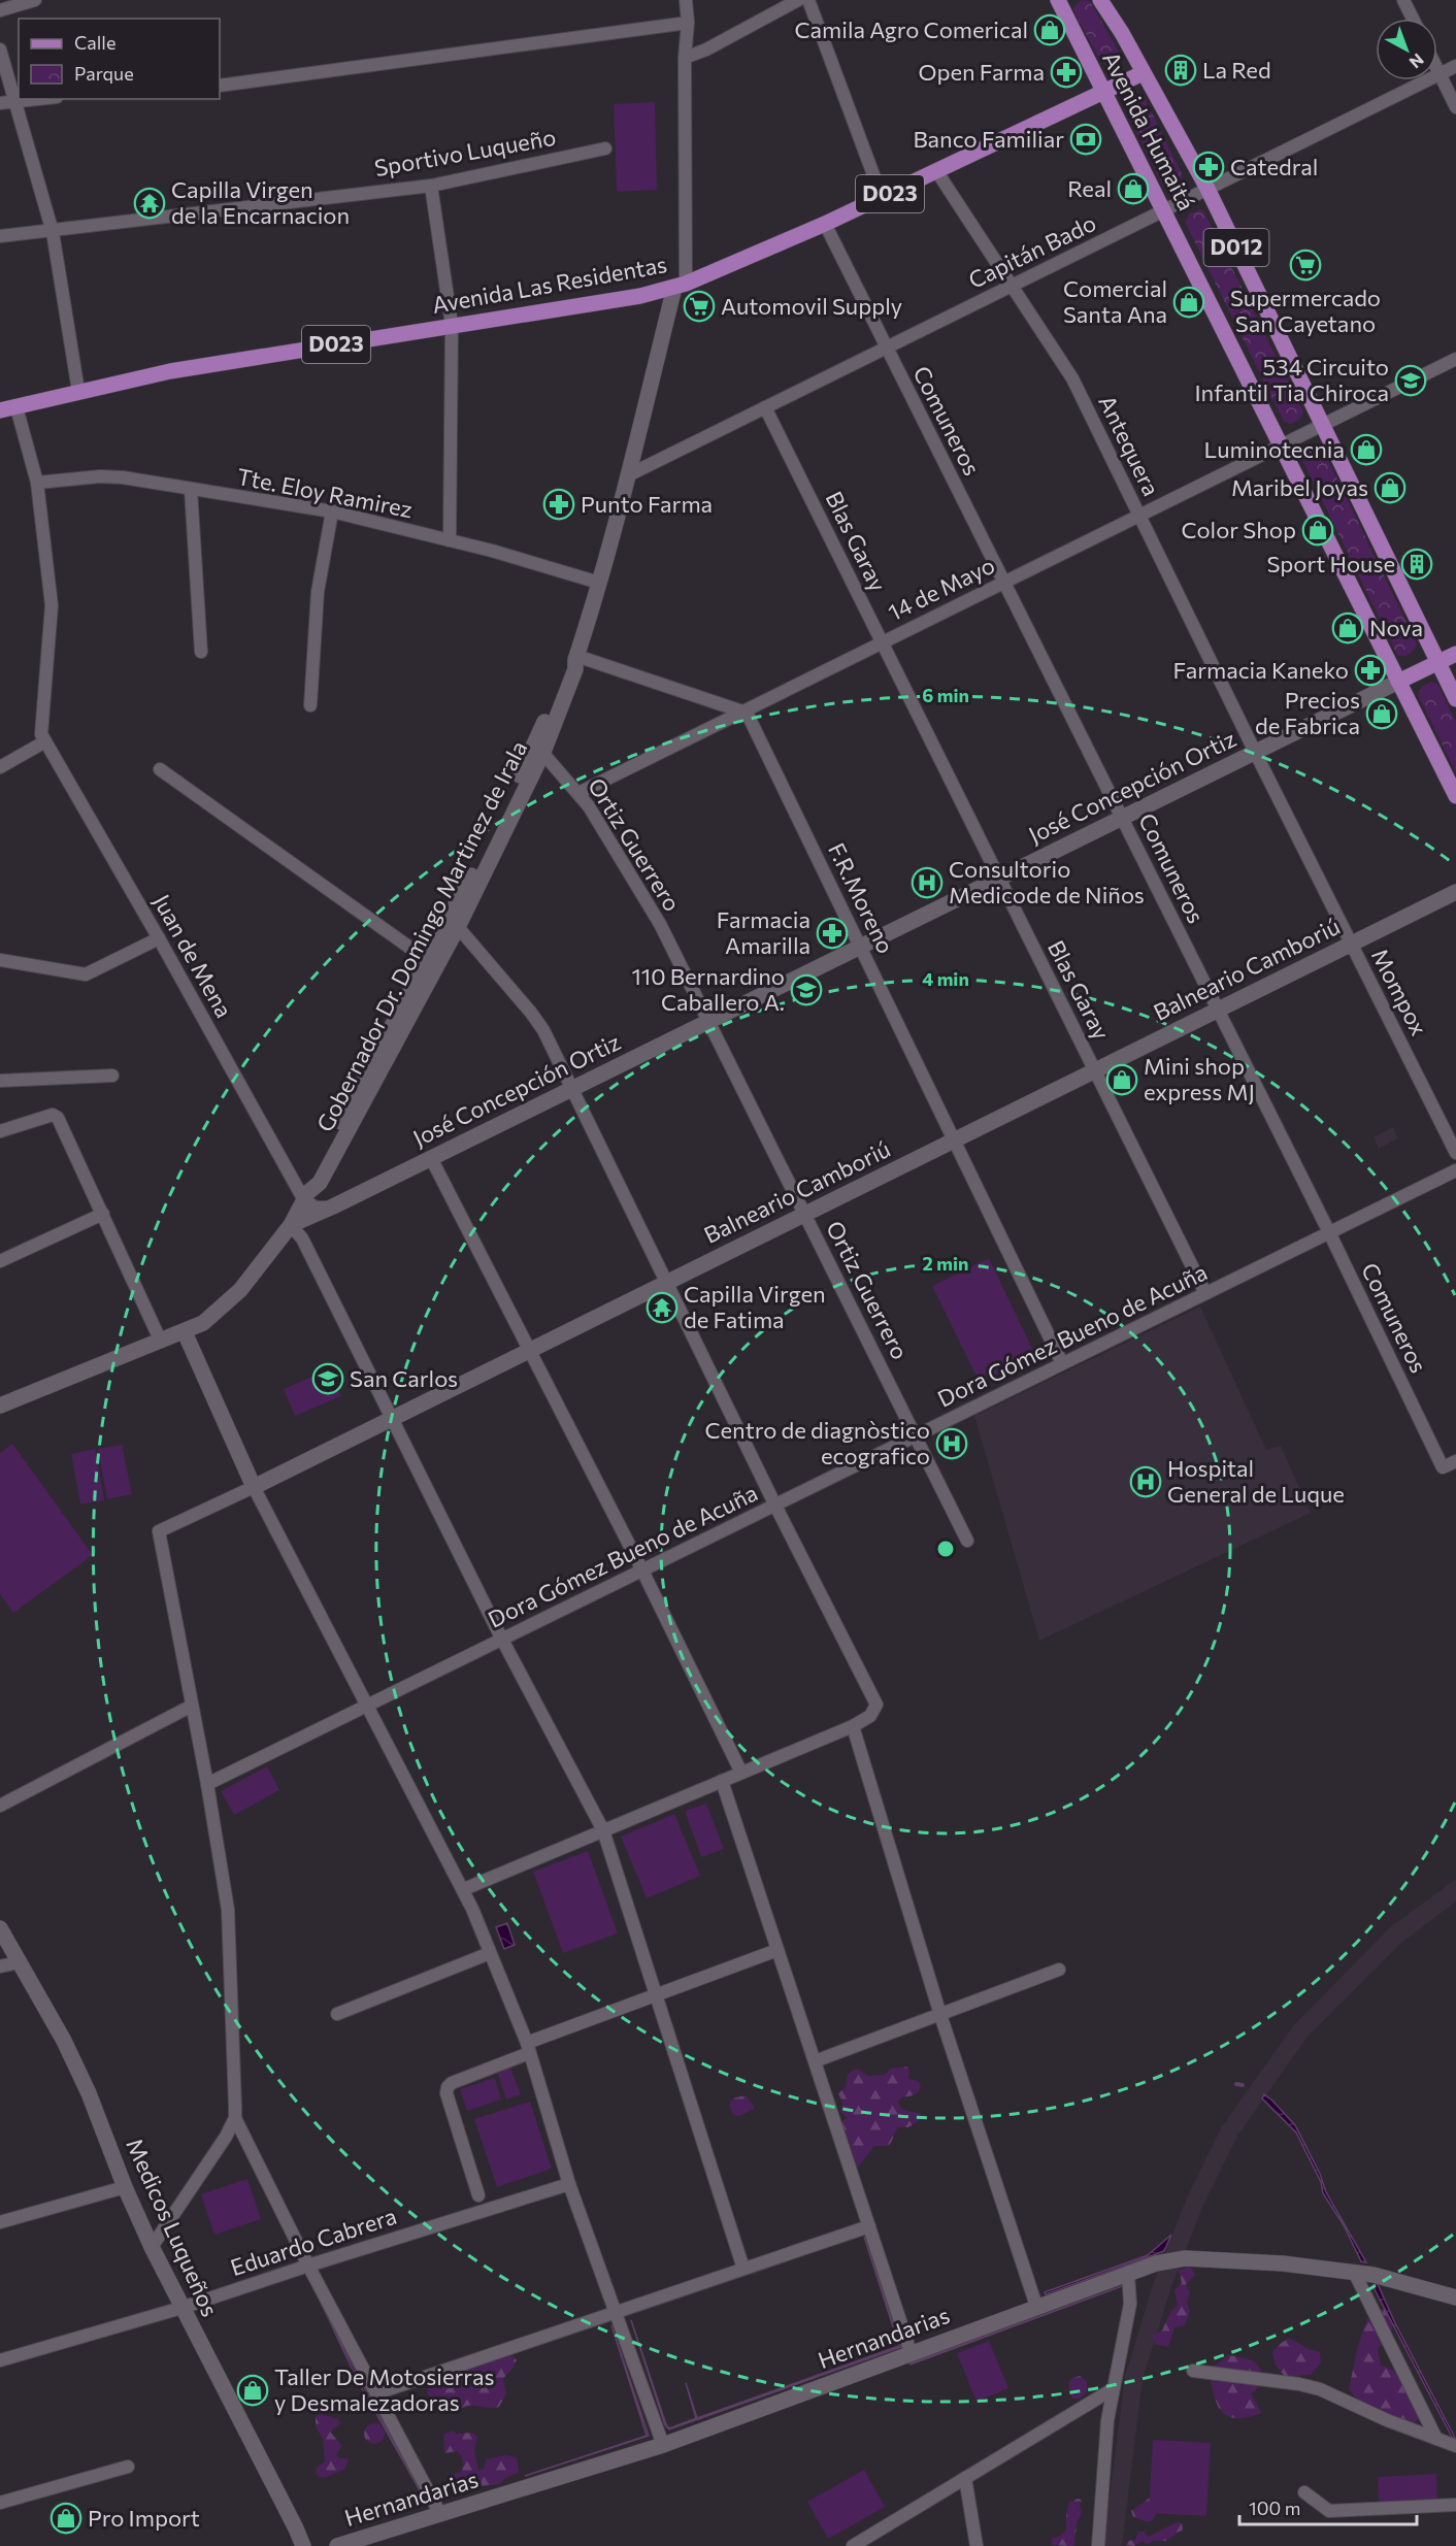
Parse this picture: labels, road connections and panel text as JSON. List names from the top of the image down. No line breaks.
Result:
{"streets":{"main road":["Avenida Humaitá","D023","D012","Avenida Las Residentas"],"street":["Sportivo Luqueño","Capitán Bado","Comuneros","Antequera","Tte. Eloy Ramirez","Blas Garay","14 de Mayo","José Concepción Ortiz","Ortiz Guerrero","F.R.Moreno","Gobernador Dr. Domingo Martinez de Irala","Juan de Mena","Balneario Camboriú","Mompox","Dora Gómez Bueno de Acuña","Medicos Luqueños","Eduardo Cabrera","Hernandarias"]},"crossings":[["Avenida Humaitá","D012"],["Avenida Humaitá","Capitán Bado"],["Avenida Humaitá","Avenida Las Residentas"],["Avenida Humaitá","14 de Mayo"],["Avenida Humaitá","José Concepción Ortiz"],["D012","José Concepción Ortiz"],["Capitán Bado","Comuneros"],["Capitán Bado","Antequera"],["Capitán Bado","Blas Garay"],["Capitán Bado","Gobernador Dr. Domingo Martinez de Irala"],["Avenida Las Residentas","Comuneros"],["Avenida Las Residentas","Antequera"],["Avenida Las Residentas","Gobernador Dr. Domingo Martinez de Irala"],["Comuneros","14 de Mayo"],["Comuneros","José Concepción Ortiz"],["Comuneros","Balneario Camboriú"],["Comuneros","Dora Gómez Bueno de Acuña"],["Antequera","14 de Mayo"],["Antequera","José Concepción Ortiz"],["Antequera","Mompox"],["Tte. Eloy Ramirez","Gobernador Dr. Domingo Martinez de Irala"],["Blas Garay","14 de Mayo"],["Blas Garay","José Concepción Ortiz"],["Blas Garay","Balneario Camboriú"],["Blas Garay","Dora Gómez Bueno de Acuña"],["14 de Mayo","Ortiz Guerrero"],["14 de Mayo","F.R.Moreno"],["José Concepción Ortiz","Ortiz Guerrero"],["José Concepción Ortiz","F.R.Moreno"],["José Concepción Ortiz","Gobernador Dr. Domingo Martinez de Irala"],["José Concepción Ortiz","Mompox"],["Ortiz Guerrero","Gobernador Dr. Domingo Martinez de Irala"],["Ortiz Guerrero","Balneario Camboriú"],["Ortiz Guerrero","Dora Gómez Bueno de Acuña"],["F.R.Moreno","Balneario Camboriú"],["F.R.Moreno","Dora Gómez Bueno de Acuña"],["Gobernador Dr. Domingo Martinez de Irala","Juan de Mena"],["Balneario Camboriú","Mompox"],["Medicos Luqueños","Eduardo Cabrera"]],"places":{"shop":["Camila Agro Comerical","Real","Comercial Santa Ana","Luminotecnia","Maribel Joyas","Color Shop","Nova","Precios de Fabrica","Mini shop express MJ","Taller De Motosierras y Desmalezadoras","Pro Import"],"building":["La Red","Sport House"],"pharmacy":["Open Farma","Catedral","Punto Farma","Farmacia Kaneko","Farmacia Amarilla"],"bank":["Banco Familiar"],"temple":["Capilla Virgen de la Encarnacion","Capilla Virgen de Fatima"],"supermarket":["Supermercado San Cayetano","Automovil Supply"],"school or university":["534 Circuito Infantil Tia Chiroca","110 Bernardino Caballero A.","San Carlos"],"hospital":["Consultorio Medicode de Niños","Centro de diagnòstico ecografico","Hospital General de Luque"]},"legend":["Calle","Parque"],"scale_bar":"100 m","north":"bottom right","rings":["6 min","4 min","2 min"]}
